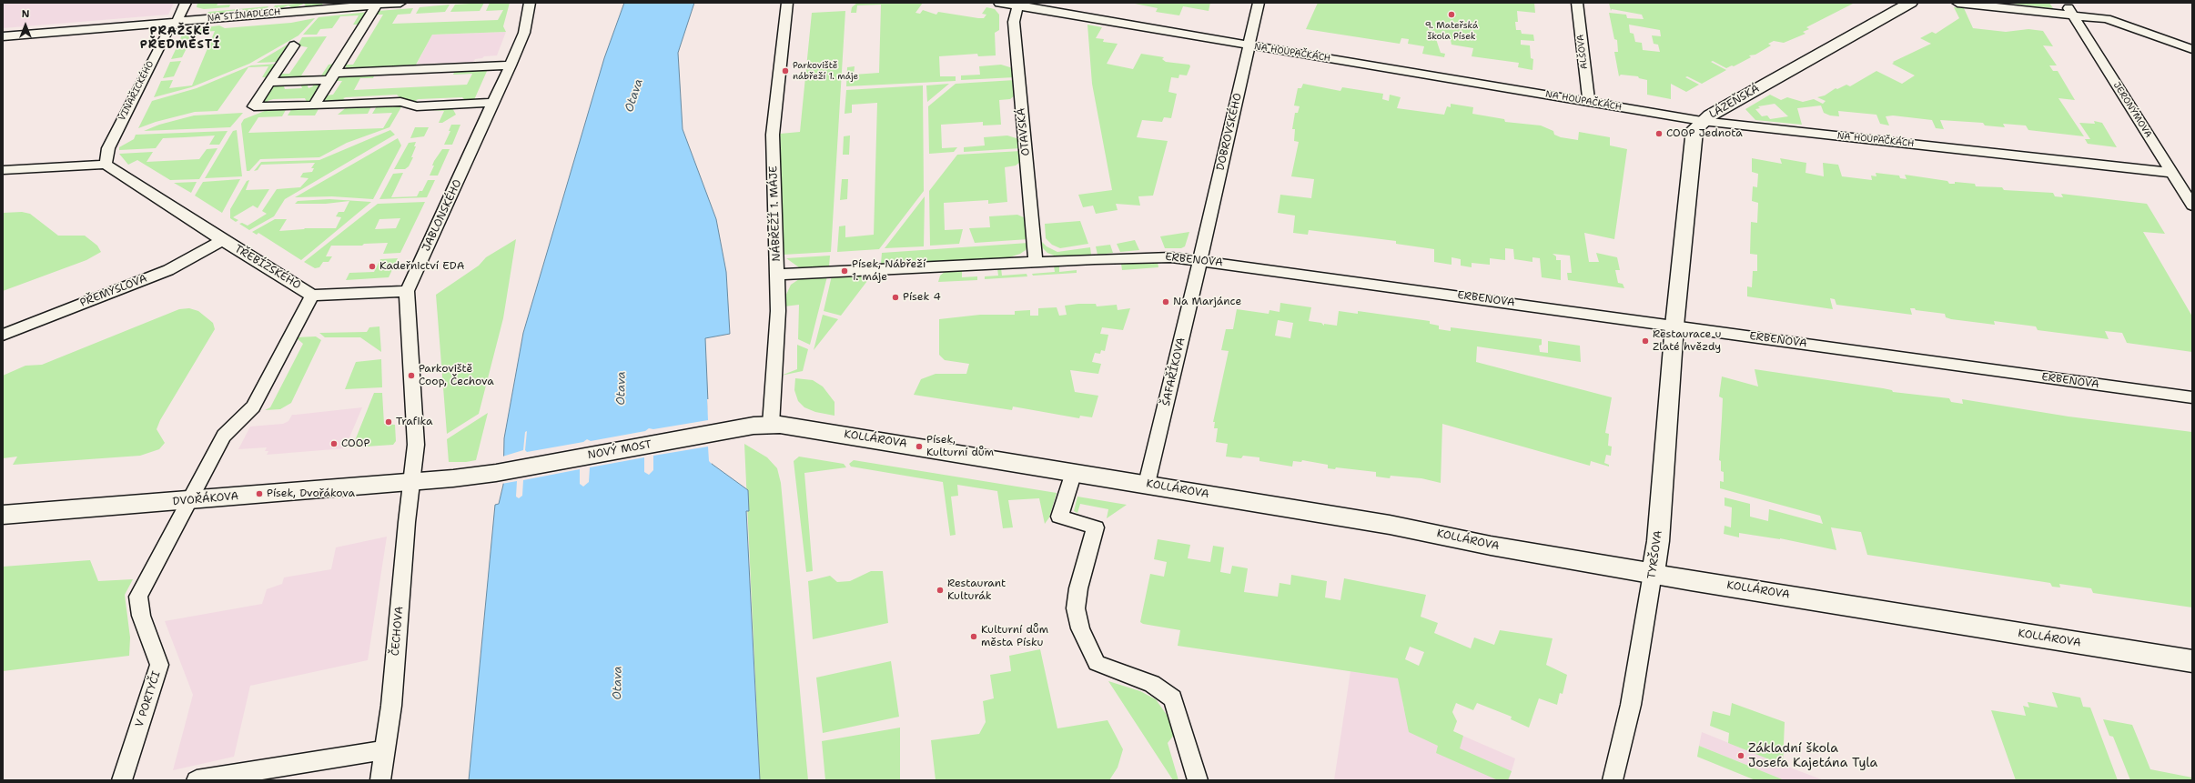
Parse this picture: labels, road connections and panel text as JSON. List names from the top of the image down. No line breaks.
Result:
{"streets":{"main road":["LÁZEŇSKÁ","KOLLÁROVA","NOVÝ MOST","DVOŘÁKOVA","TYRŠOVA"],"street":["NA STÍNADLECH","ALŠOVA","NA HOUPAČKÁCH","VINAŘICKÉHO","JERONÝMOVA","OTAVSKÁ","DOBROVSKÉHO","NÁBŘEŽÍ 1. MÁJE","JABLONSKÉHO","ERBENOVA","TŘEBÍZSKÉHO","PŘEMYSLOVA","ŠAFAŘÍKOVA","ČECHOVA","V PORTYČI"]},"crossings":[["NA STÍNADLECH","VINAŘICKÉHO"],["ALŠOVA","NA HOUPAČKÁCH"],["NA HOUPAČKÁCH","LÁZEŇSKÁ"],["NA HOUPAČKÁCH","JERONÝMOVA"],["NA HOUPAČKÁCH","OTAVSKÁ"],["NA HOUPAČKÁCH","DOBROVSKÉHO"],["VINAŘICKÉHO","TŘEBÍZSKÉHO"],["LÁZEŇSKÁ","ERBENOVA"],["LÁZEŇSKÁ","TYRŠOVA"],["OTAVSKÁ","ERBENOVA"],["DOBROVSKÉHO","ERBENOVA"],["DOBROVSKÉHO","ŠAFAŘÍKOVA"],["NÁBŘEŽÍ 1. MÁJE","ERBENOVA"],["NÁBŘEŽÍ 1. MÁJE","KOLLÁROVA"],["JABLONSKÉHO","DVOŘÁKOVA"],["JABLONSKÉHO","ČECHOVA"],["ERBENOVA","ŠAFAŘÍKOVA"],["ERBENOVA","TYRŠOVA"],["TŘEBÍZSKÉHO","PŘEMYSLOVA"],["TŘEBÍZSKÉHO","DVOŘÁKOVA"],["TŘEBÍZSKÉHO","V PORTYČI"],["ŠAFAŘÍKOVA","KOLLÁROVA"],["KOLLÁROVA","NOVÝ MOST"],["KOLLÁROVA","TYRŠOVA"],["NOVÝ MOST","DVOŘÁKOVA"],["DVOŘÁKOVA","ČECHOVA"],["DVOŘÁKOVA","V PORTYČI"]],"districts":["PRAŽSKÉ PŘEDMĚSTÍ"],"water":["Otava"],"places":["9. Mateřská škola Písek","Parkoviště nábřeží 1. máje","COOP Jednota","Kadeřnictví EDA","Písek, Nábřeží 1. máje","Písek 4","Na Marjánce","Restaurace u Zlaté hvězdy","Parkoviště Coop, Čechova","Trafika","COOP","Písek, Kulturní dům","Písek, Dvořákova","Restaurant Kulturák","Kulturní dům města Písku","Základní škola Josefa Kajetána Tyla"],"north":"top"}
